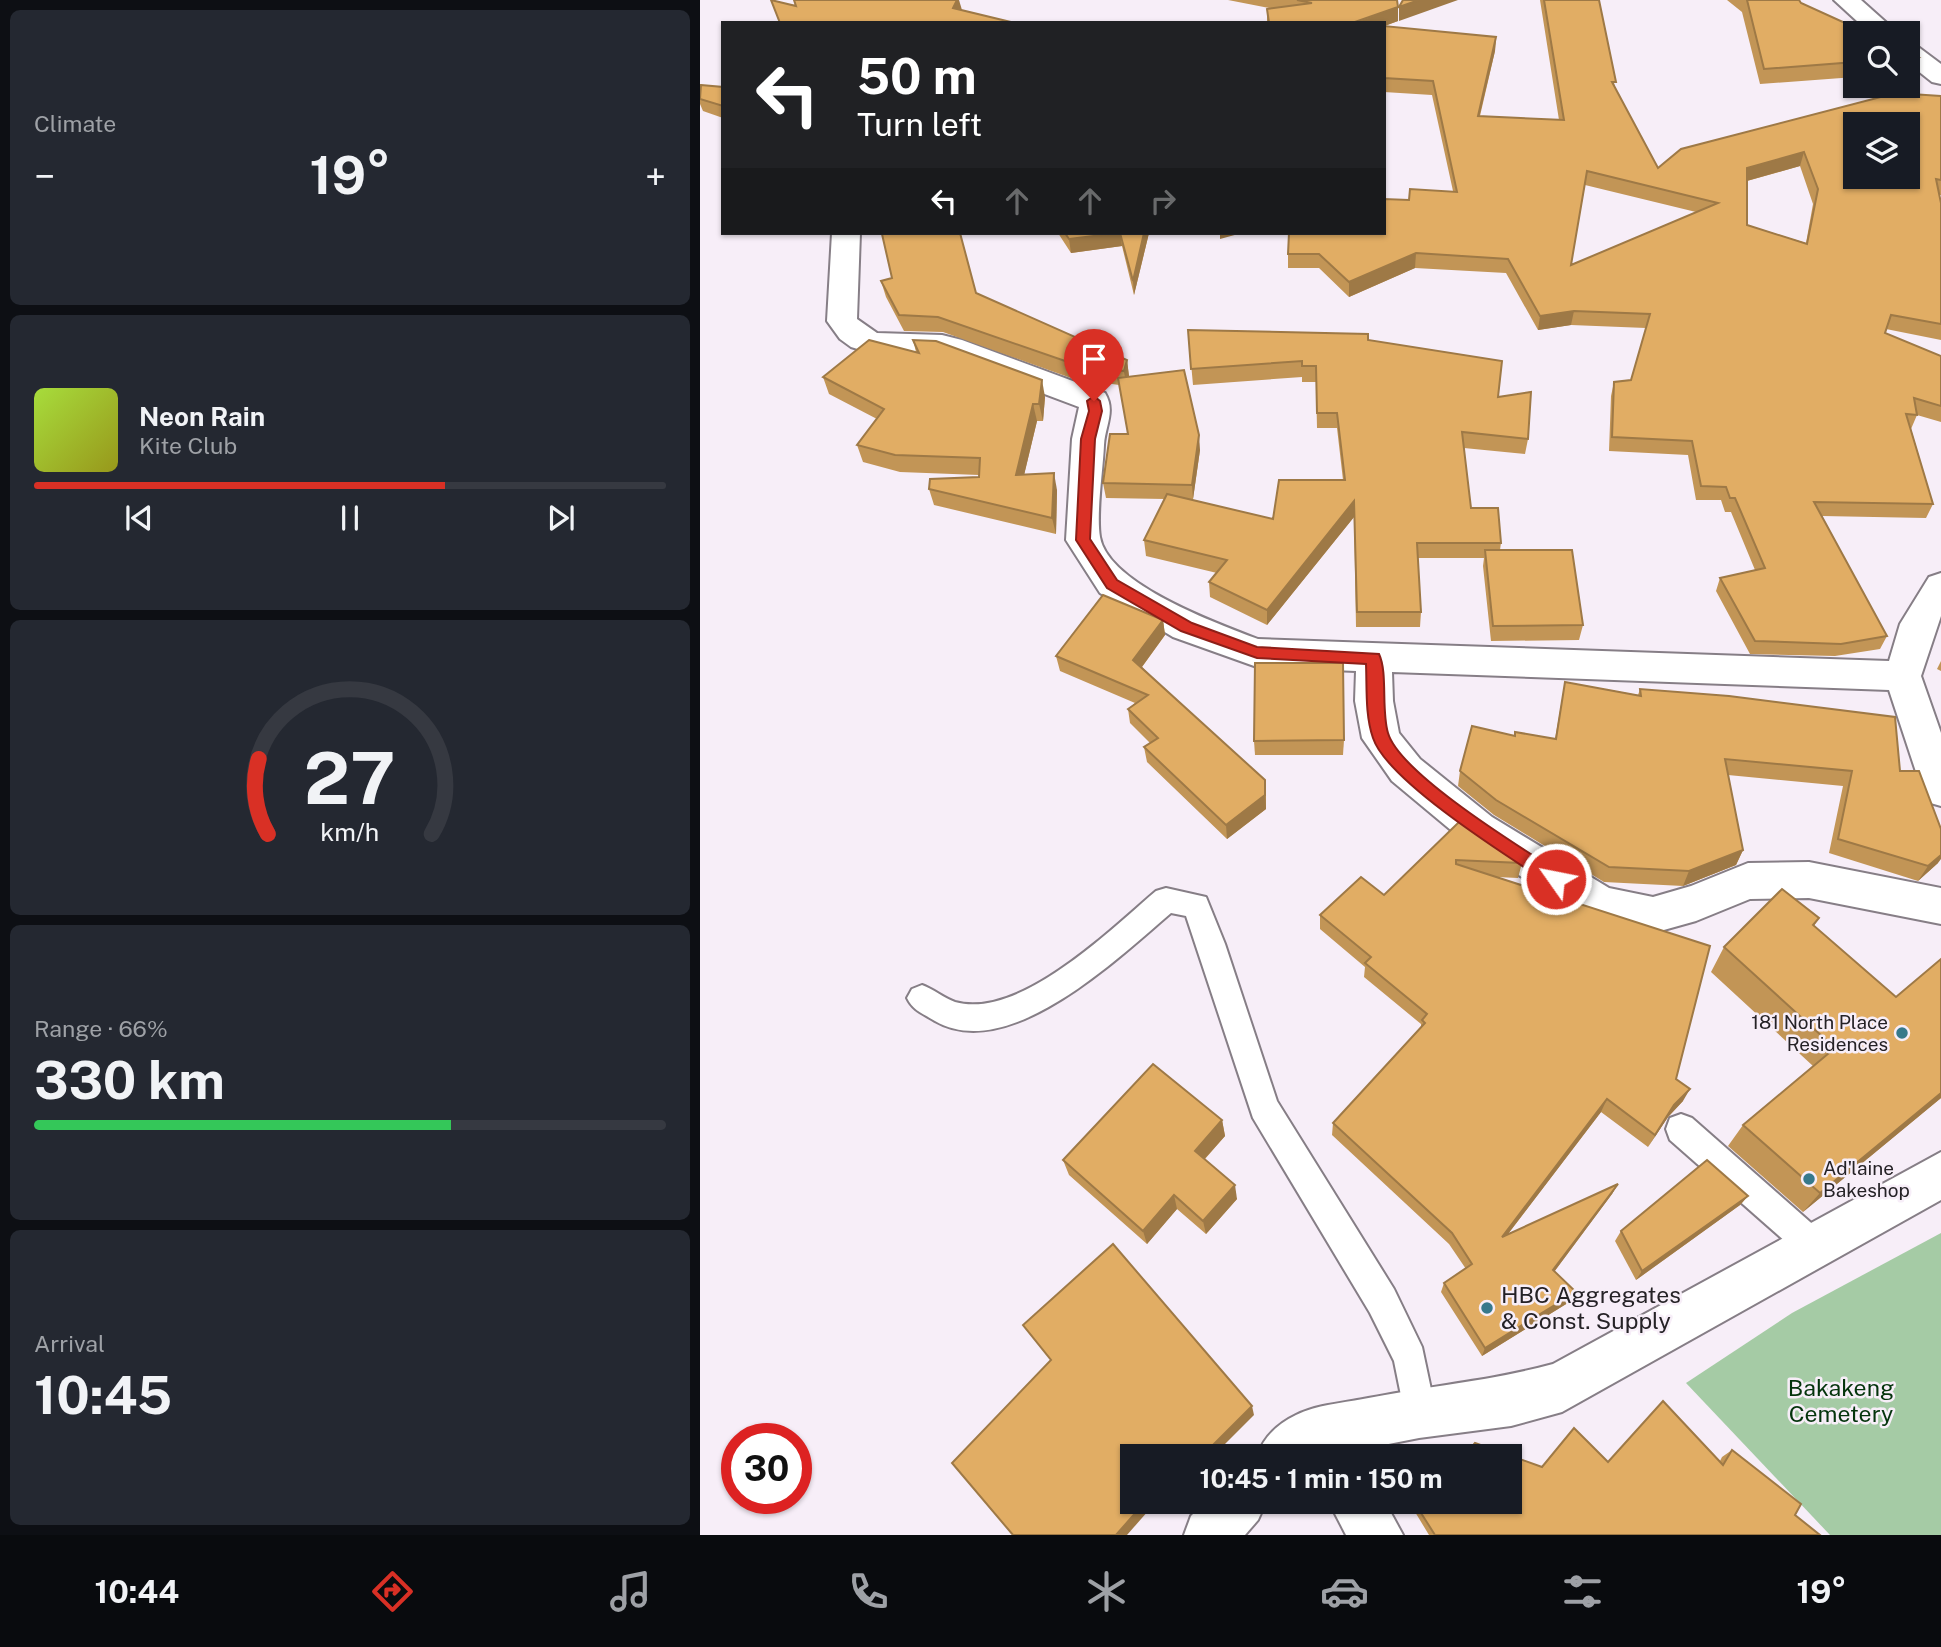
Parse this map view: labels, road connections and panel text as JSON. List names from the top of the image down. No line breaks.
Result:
{"parks":["Bakakeng Cemetery"],"places":["181 North Place Residences","Ad'laine Bakeshop","HBC Aggregates & Const. Supply"],"page":{"tile":["Climate",["Range · 66%","330 km"],["Arrival","10:45"]],"turn":["50 m","Turn left"],"heat":["−","19°","+"],"song":["Neon Rain","Kite Club"],"limit":"30","trip":"10:45 · 1 min · 150 m","tabs":["10:44","19°"],"gauge":["27","km/h"]}}
